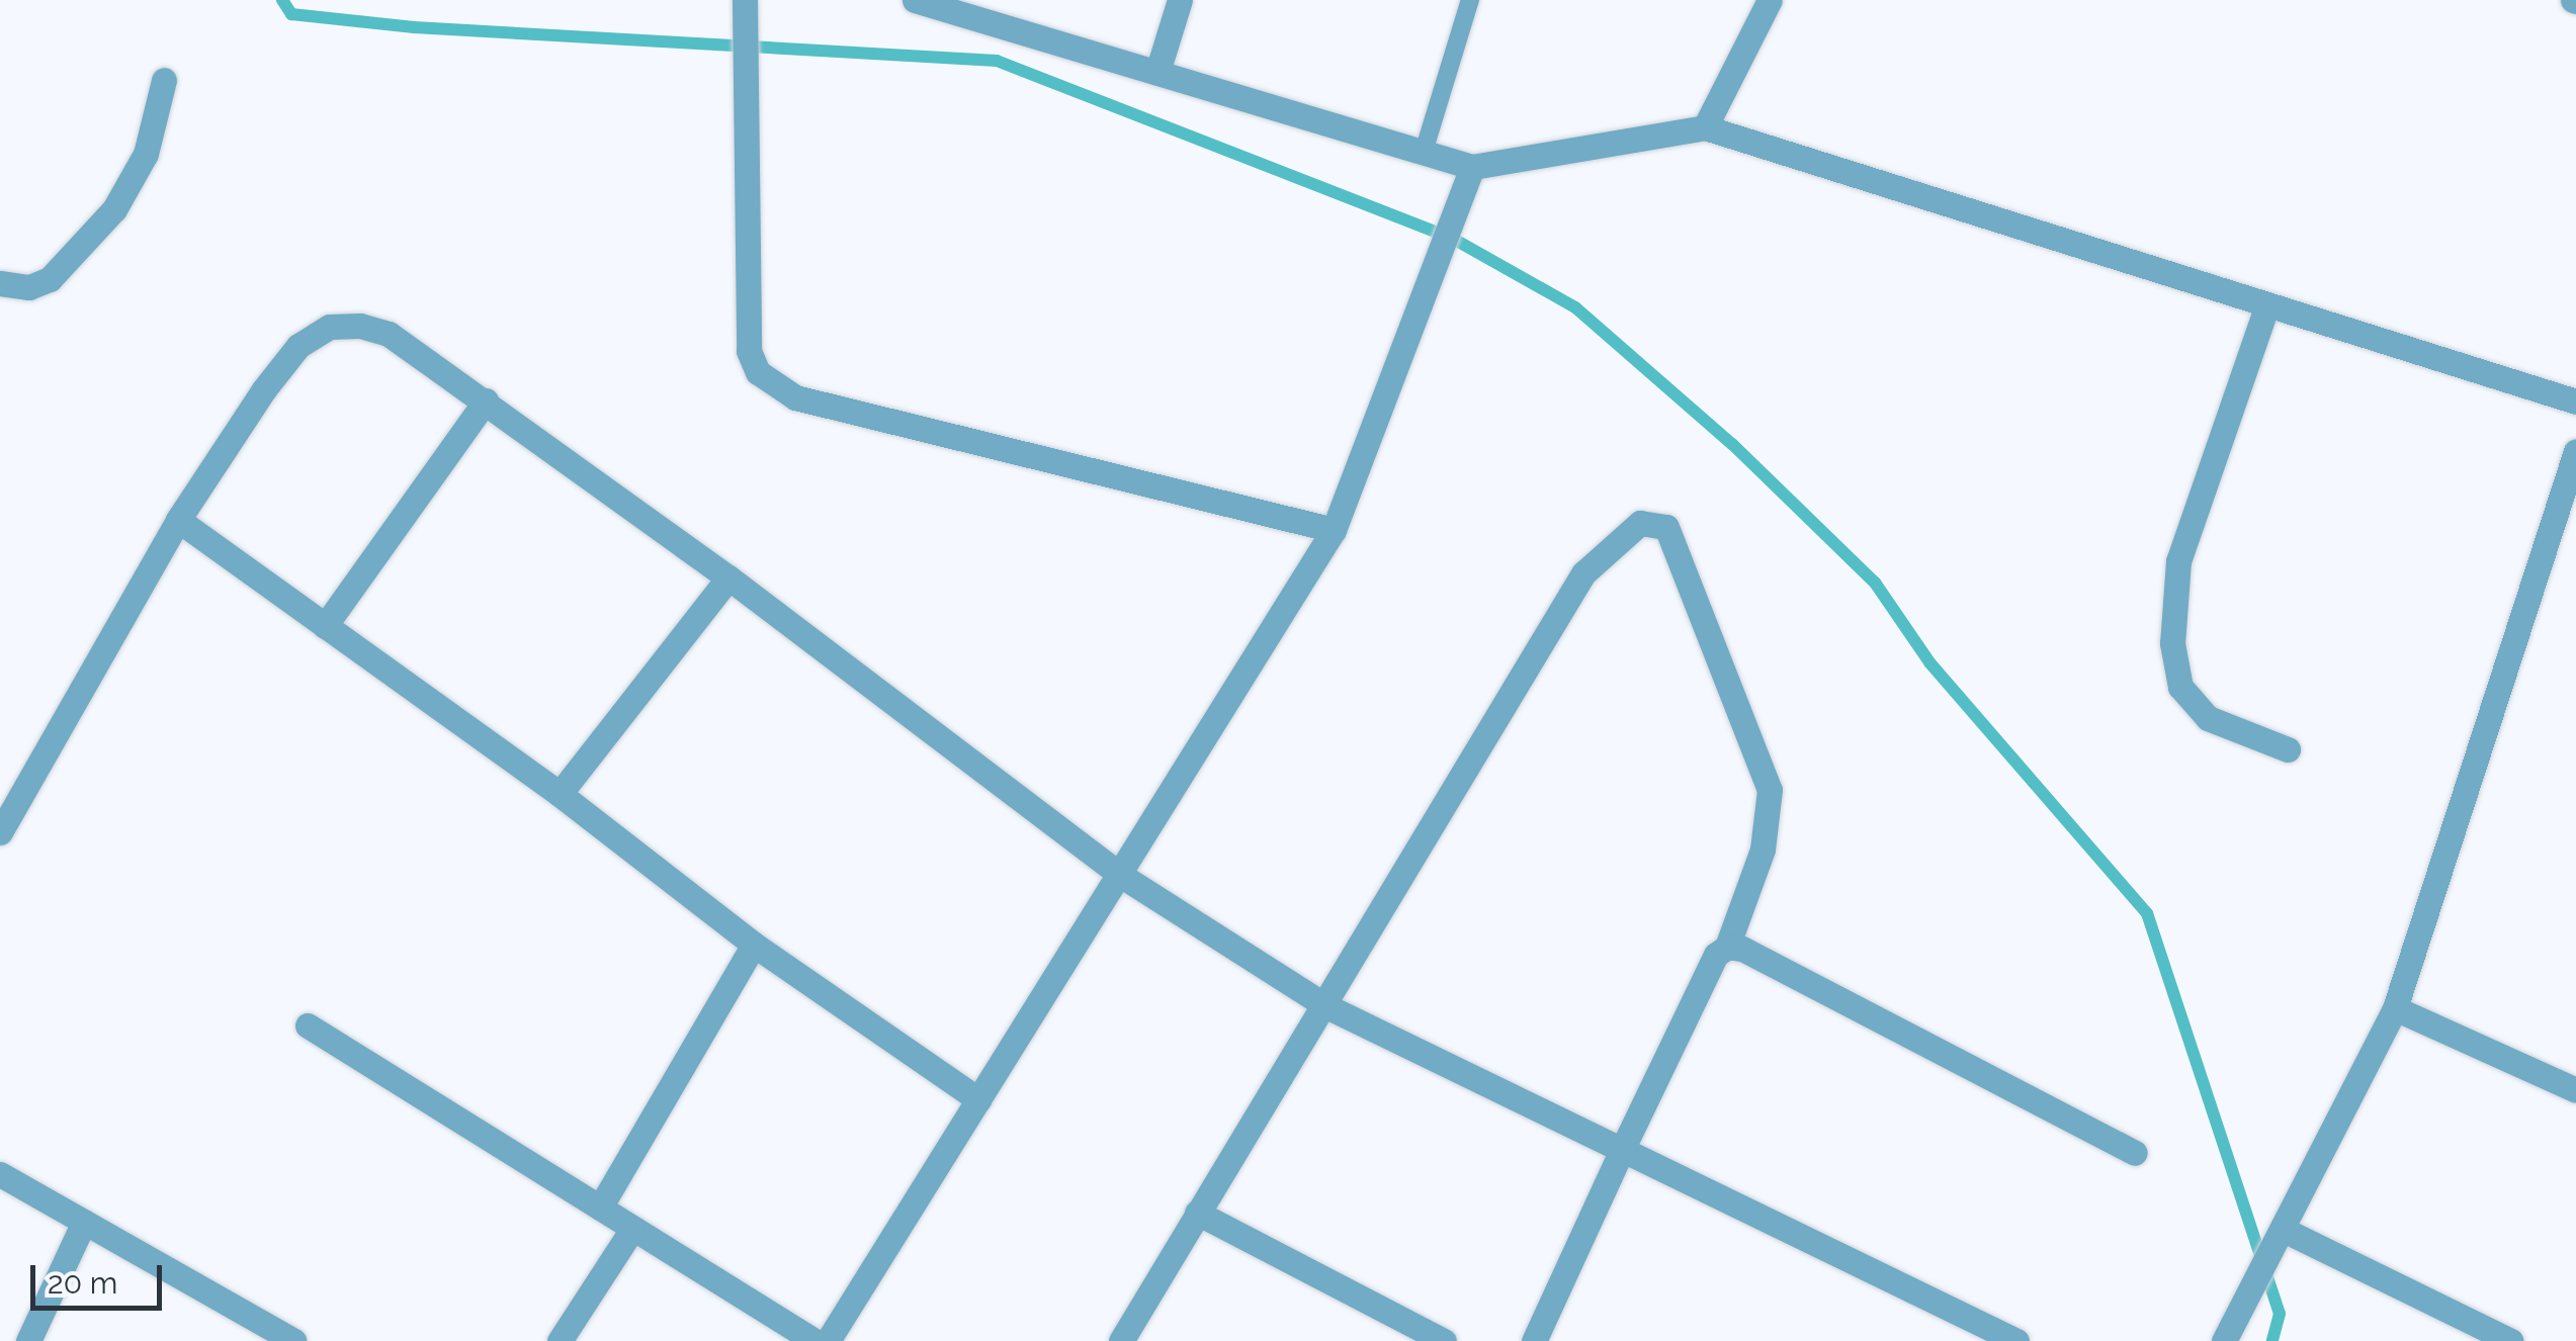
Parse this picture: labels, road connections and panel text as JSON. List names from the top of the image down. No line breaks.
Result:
{"scale_bar":"20 m"}
